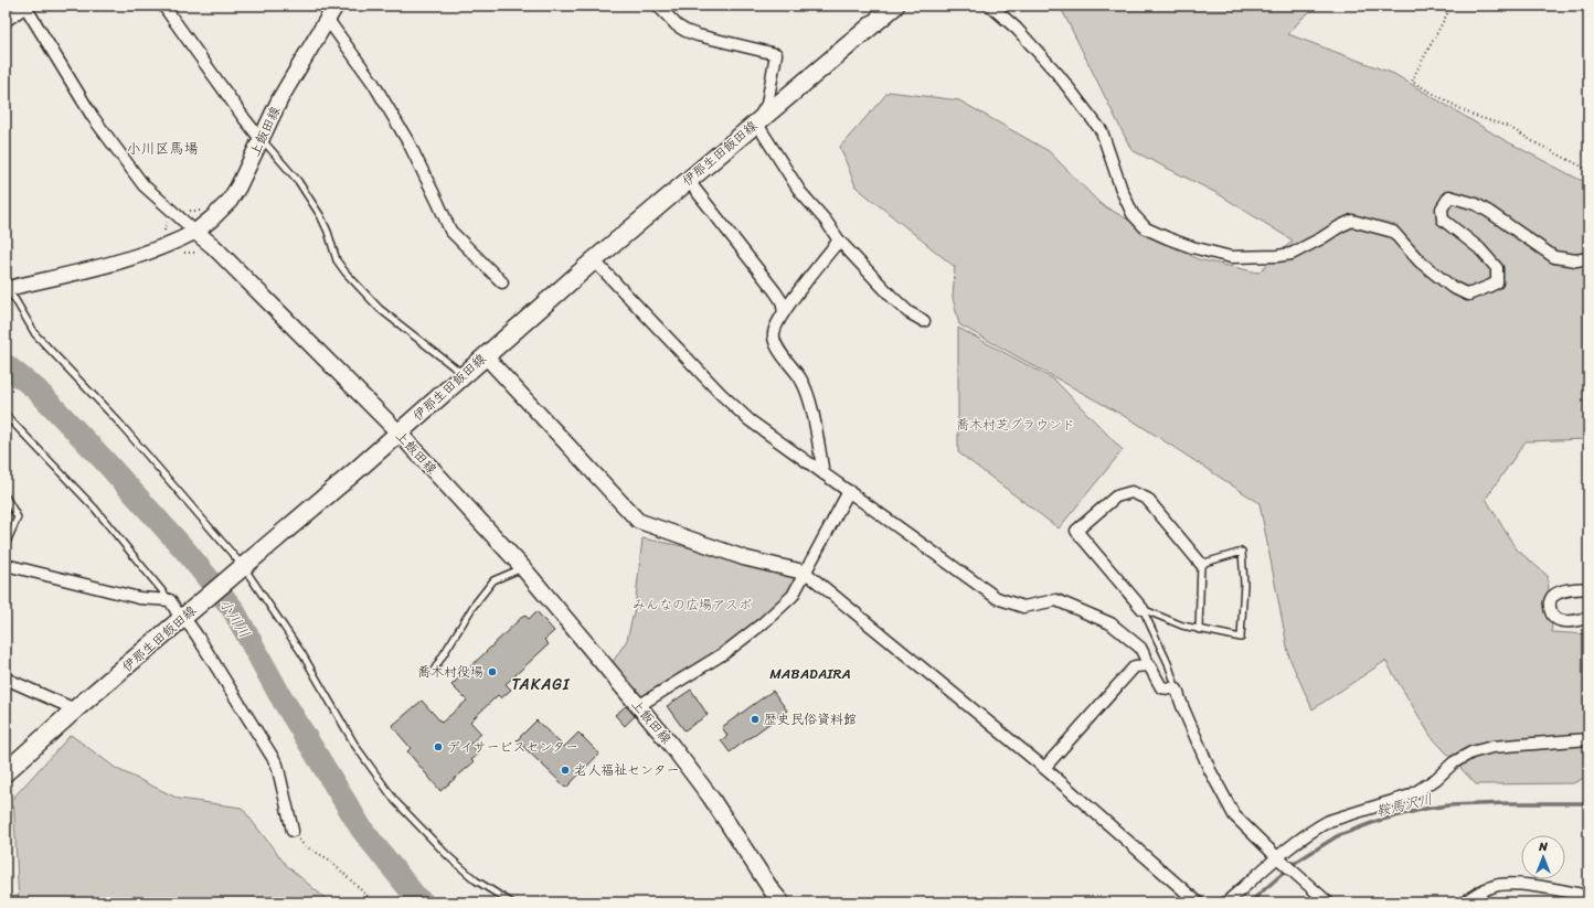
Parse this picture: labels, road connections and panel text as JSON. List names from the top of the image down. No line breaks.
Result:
{"streets":{"main road":["上飯田線","伊那生田飯田線"]},"crossings":[["上飯田線","伊那生田飯田線"]],"districts":["小川区馬場","MABADAIRA","TAKAGI"],"water":["小川川","鞍馬沢川"],"parks":["喬木村芝グラウンド","みんなの広場アスボ"],"places":["喬木村役場","歴史民俗資料館","デイサービスセンター","老人福祉センター"],"north":"top"}
